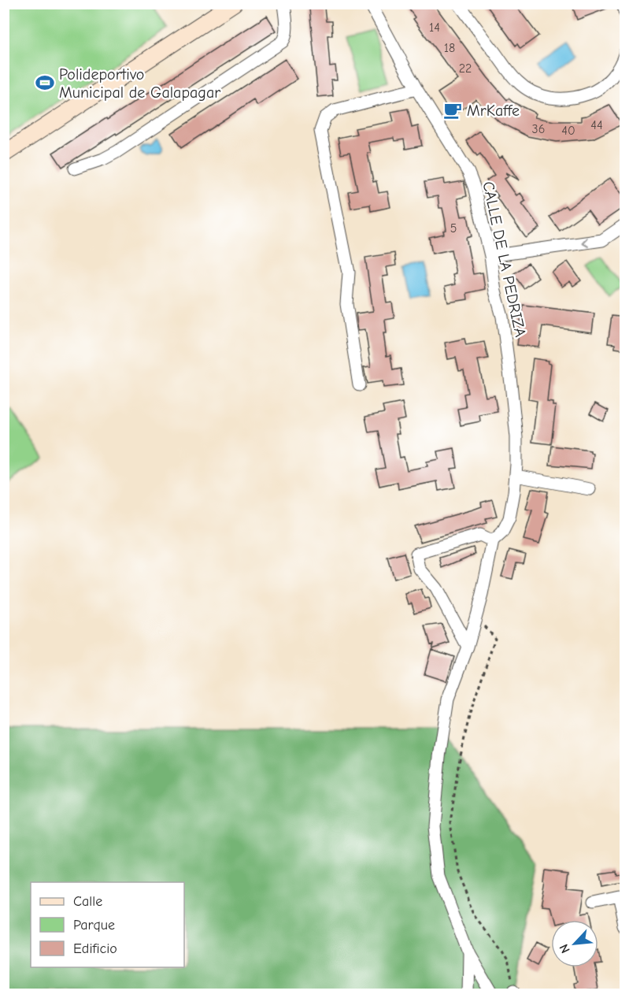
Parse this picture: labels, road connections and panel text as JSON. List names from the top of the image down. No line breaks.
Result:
{"streets":{"street":["CALLE DE LA PEDRIZA"]},"places":{"sports":["Polideportivo Municipal de Galapagar"],"cafe":["MrKaffe"]},"house_numbers":["14","18","22","44","36","40","5"],"legend":["Calle","Parque","Edificio"],"north":"bottom left"}
